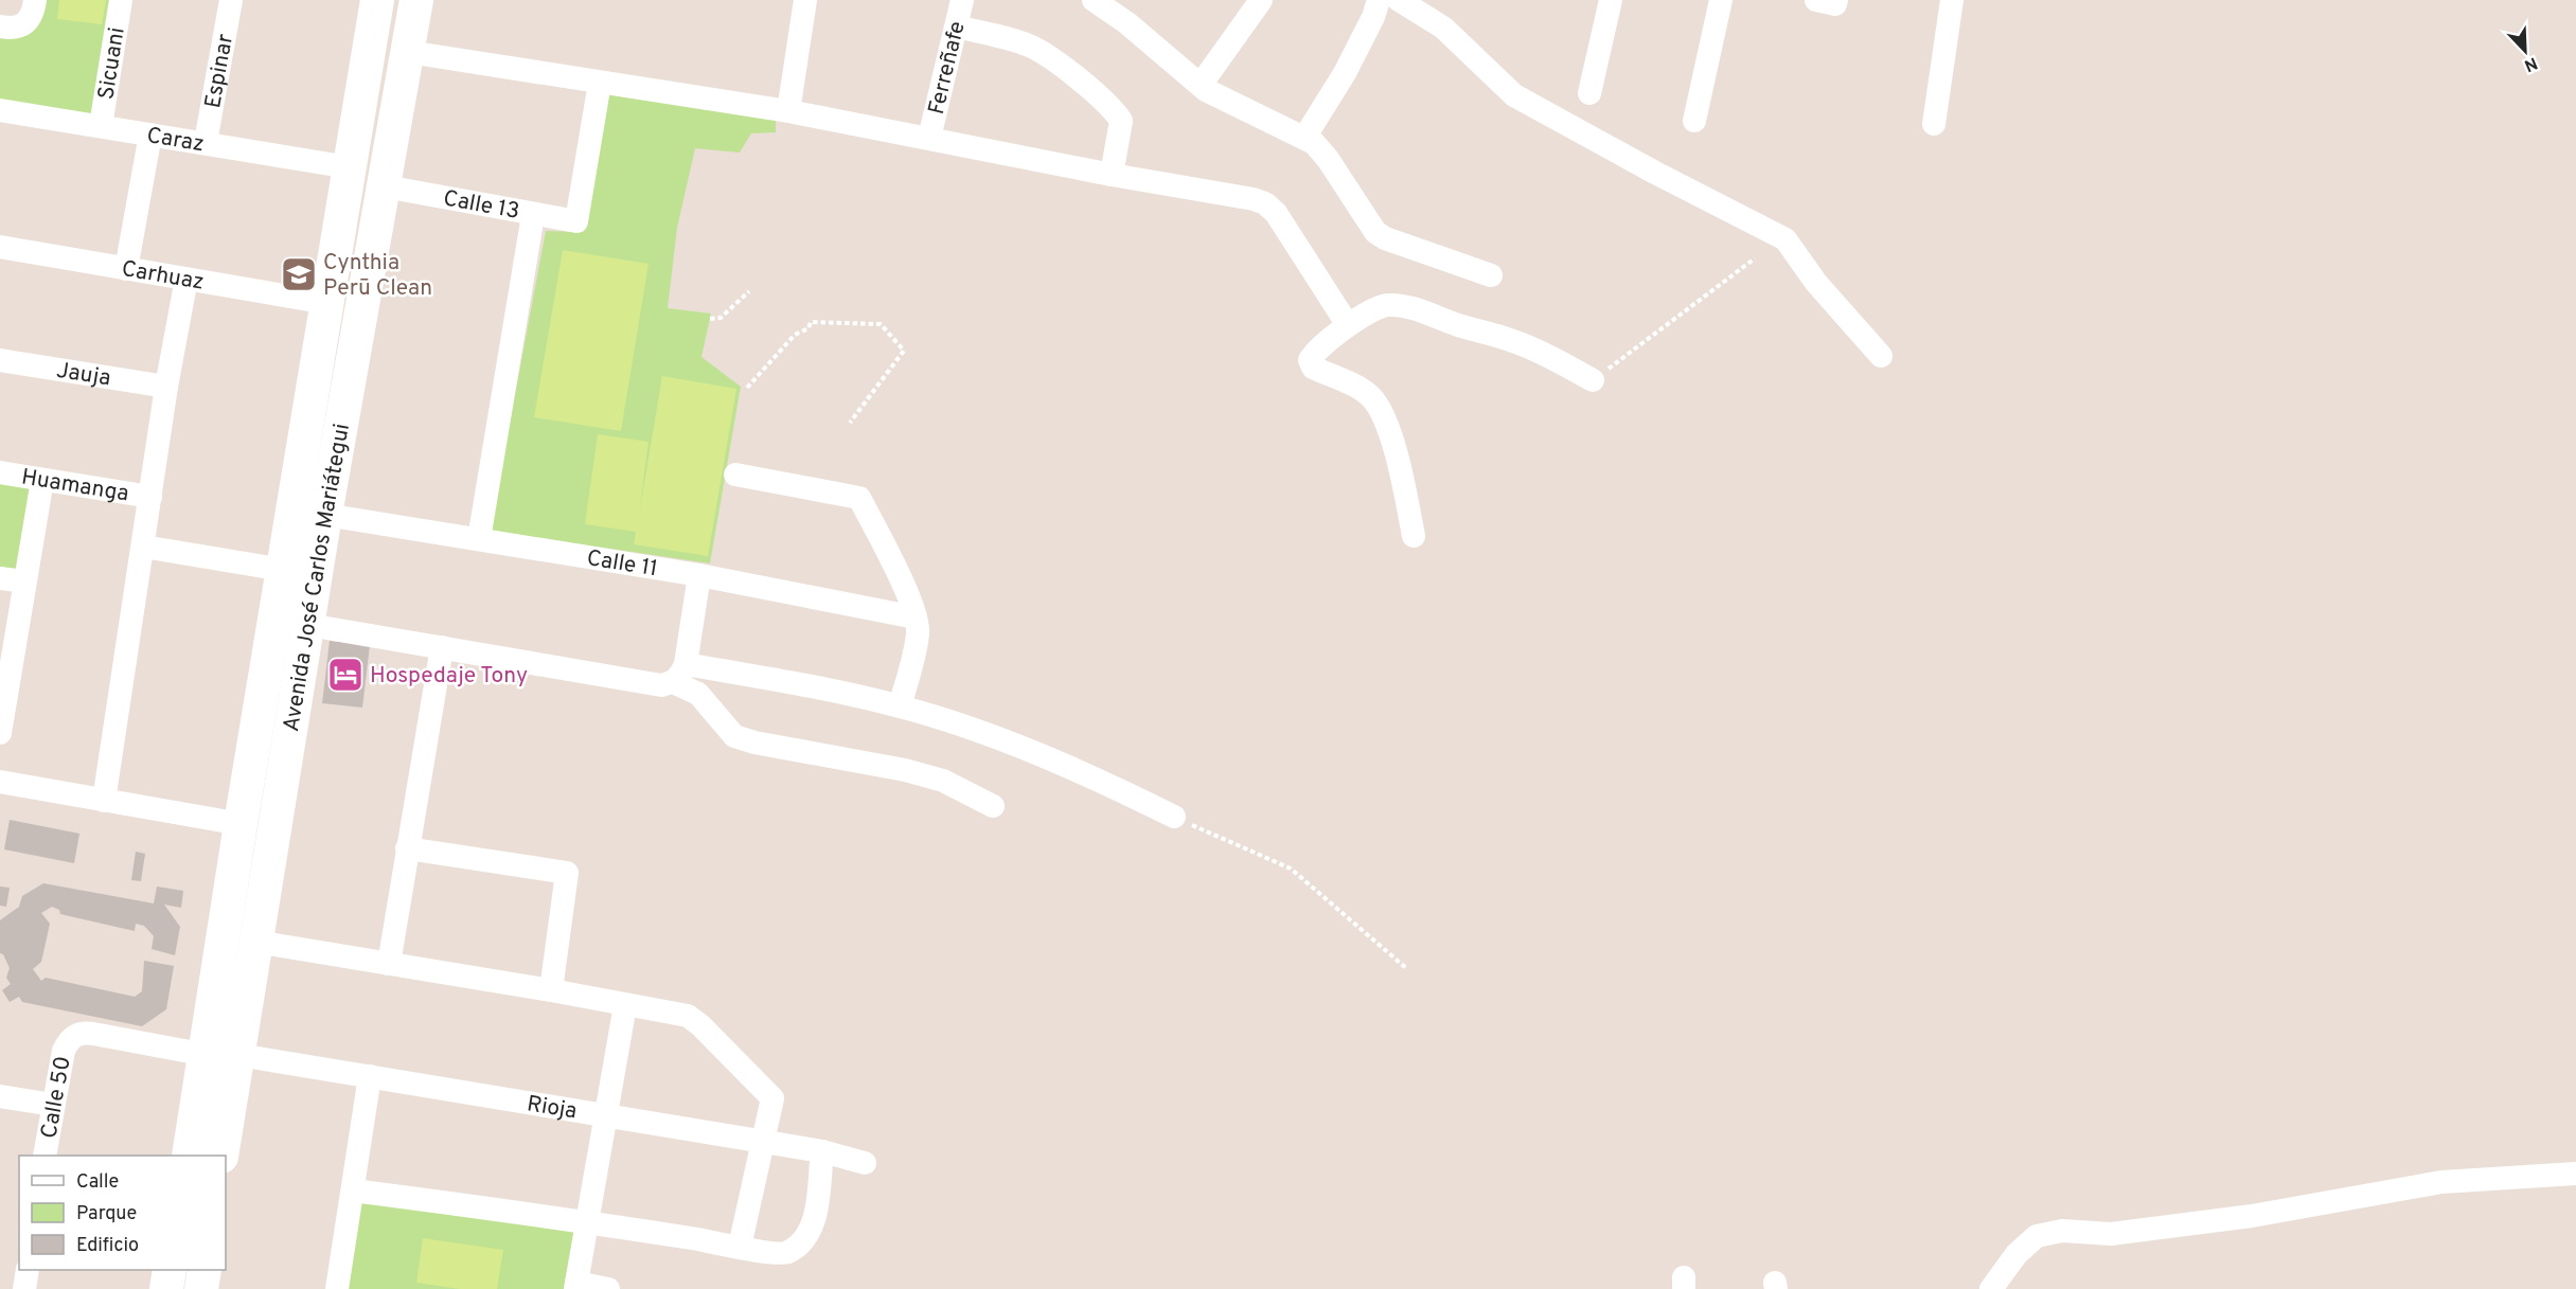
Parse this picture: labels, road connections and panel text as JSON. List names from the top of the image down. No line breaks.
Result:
{"streets":{"main road":["Avenida José Carlos Mariátegui"],"street":["Sicuani","Ferreñafe","Espinar","Caraz","Calle 13","Carhuaz","Jauja","Huamanga","Calle 11","Calle 50","Rioja"]},"crossings":[["Sicuani","Caraz"],["Espinar","Caraz"],["Caraz","Avenida José Carlos Mariátegui"],["Calle 13","Avenida José Carlos Mariátegui"],["Carhuaz","Avenida José Carlos Mariátegui"],["Calle 11","Avenida José Carlos Mariátegui"],["Avenida José Carlos Mariátegui","Rioja"],["Calle 50","Rioja"]],"places":{"school or university":["Cynthia Perū Clean"],"hotel":["Hospedaje Tony"]},"legend":["Calle","Parque","Edificio"],"north":"bottom right"}
